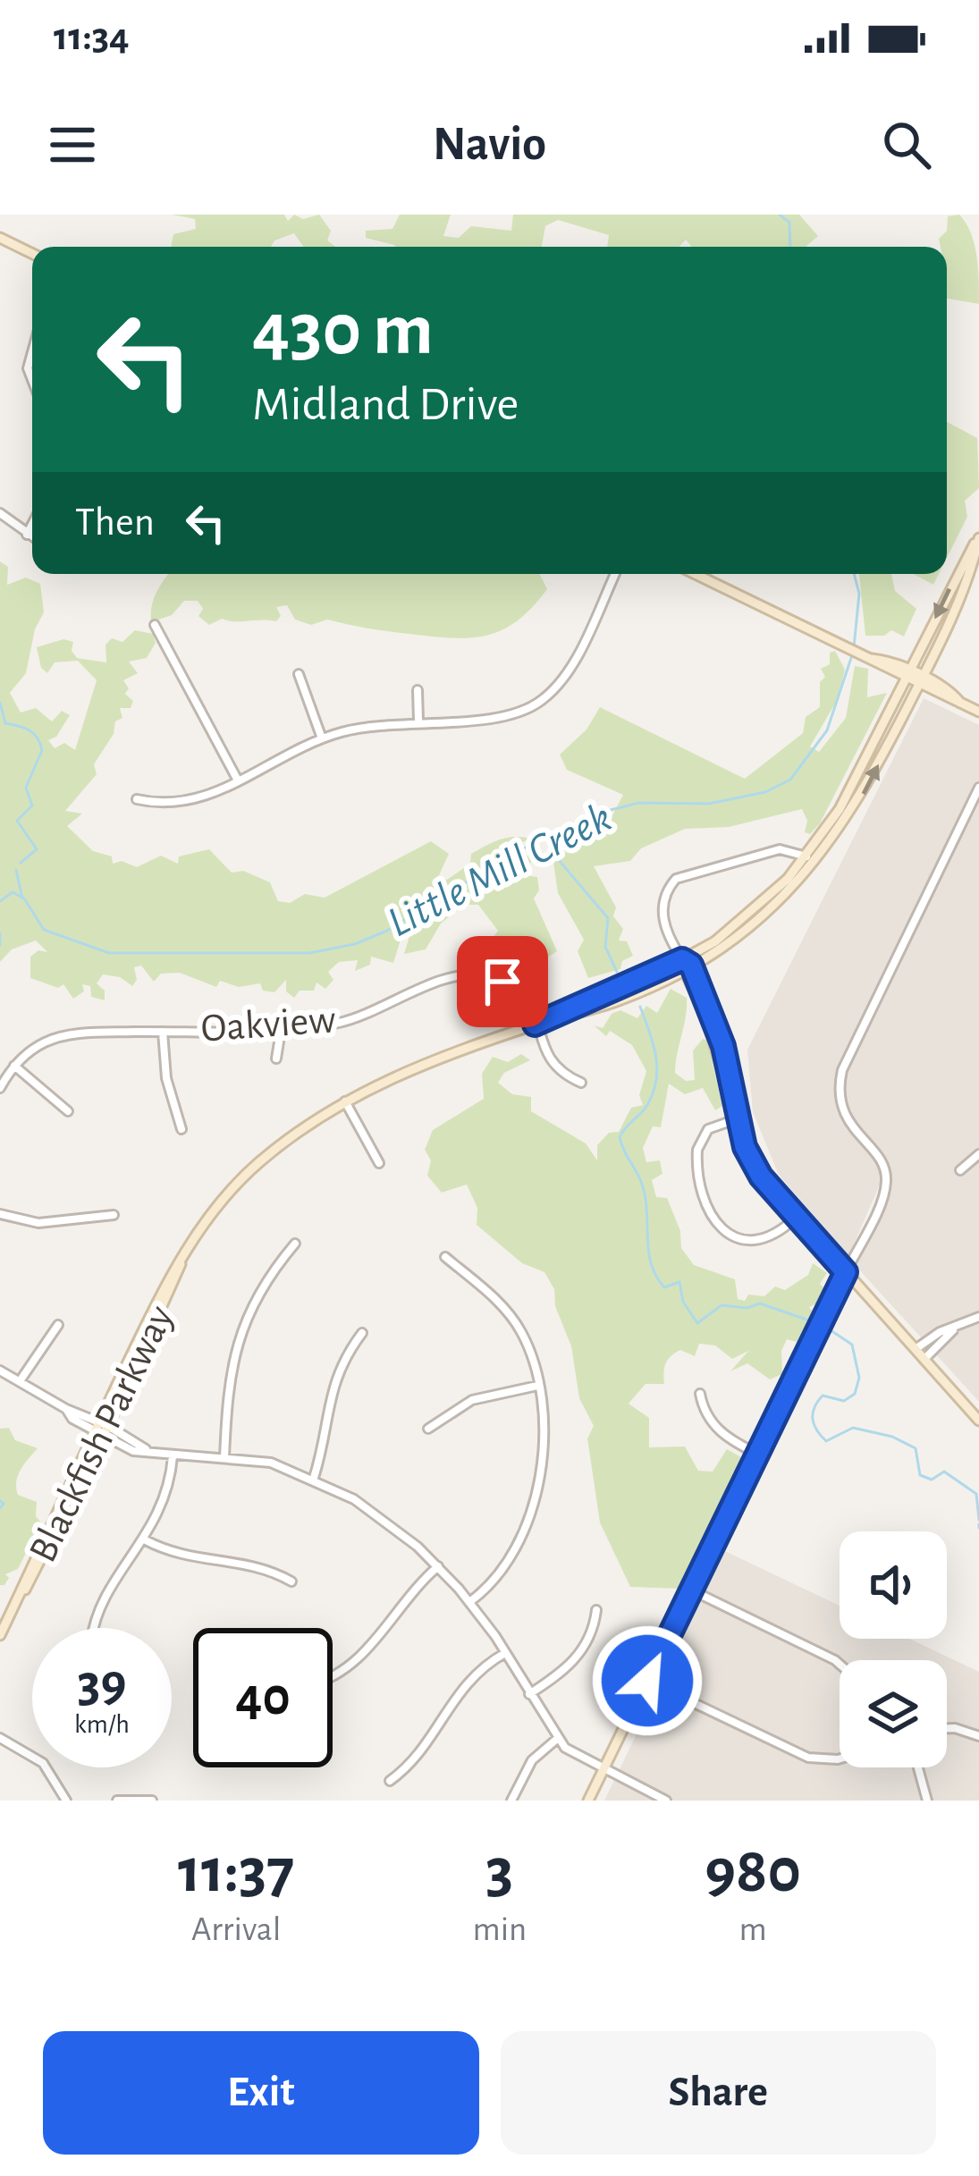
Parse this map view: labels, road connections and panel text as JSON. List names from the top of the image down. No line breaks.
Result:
{"streets":{"main road":["Blackfish Parkway"],"street":["Oakview"]},"crossings":[["Oakview","Blackfish Parkway"]],"water":["Little Mill Creek"],"page":{"status":"11:34","header":"Navio","turn":["430 m","Midland Drive"],"then":"Then","speed":"39 km/h","limit":"40","eta":["11:37","Arrival","3","min","980","m"],"buttons":["Exit","Share"]}}
